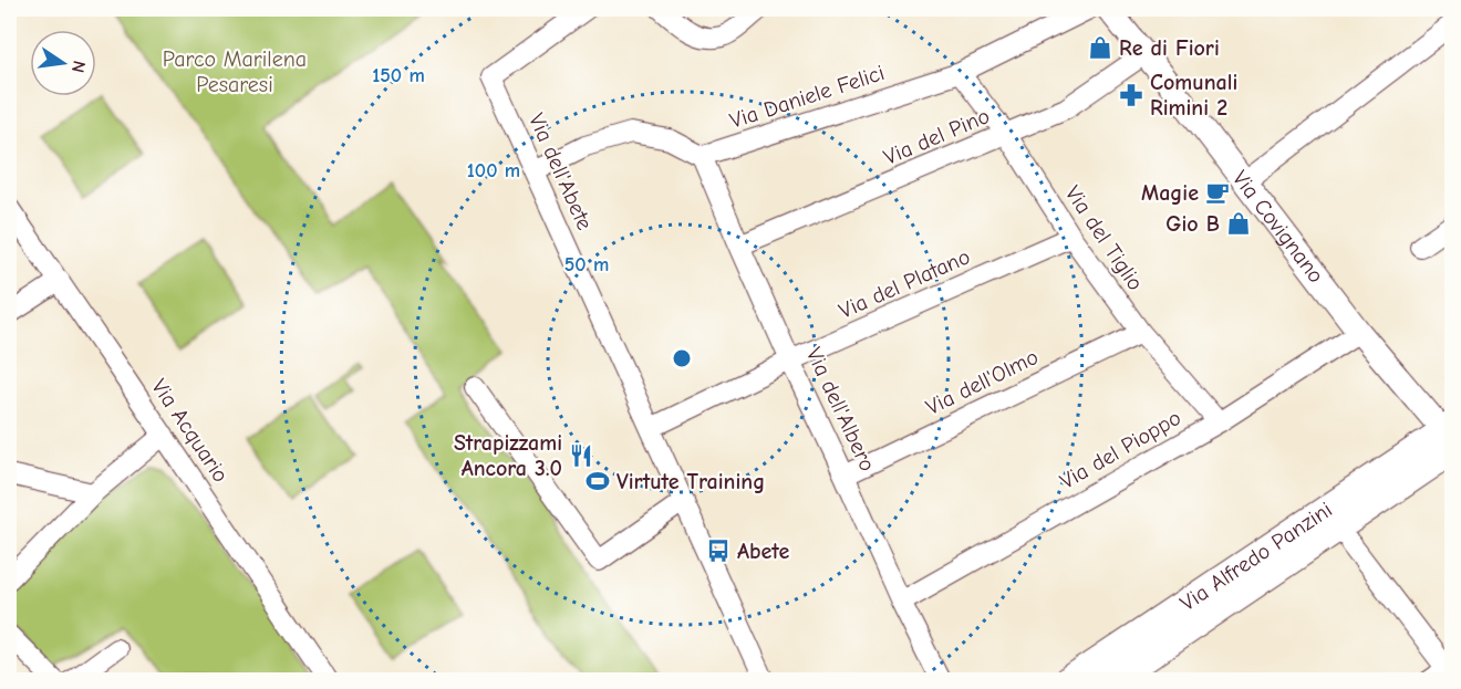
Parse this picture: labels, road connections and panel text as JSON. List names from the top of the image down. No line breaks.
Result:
{"streets":{"main road":["Via Alfredo Panzini"],"street":["Via Daniele Felici","Via del Pino","Via dell'Abete","Via Covignano","Via del Tiglio","Via del Platano","Via dell'Olmo","Via dell'Albero","Via Acquario","Via del Pioppo"]},"crossings":[["Via Daniele Felici","Via del Tiglio"],["Via Daniele Felici","Via dell'Albero"],["Via del Pino","Via Covignano"],["Via del Pino","Via del Tiglio"],["Via del Pino","Via dell'Albero"],["Via dell'Abete","Via del Platano"],["Via Covignano","Via del Pioppo"],["Via Covignano","Via Alfredo Panzini"],["Via del Tiglio","Via del Platano"],["Via del Tiglio","Via dell'Olmo"],["Via del Tiglio","Via del Pioppo"],["Via del Platano","Via dell'Albero"],["Via dell'Olmo","Via dell'Albero"],["Via dell'Albero","Via del Pioppo"]],"parks":["Parco Marilena Pesaresi"],"places":{"shop":["Re di Fiori","Gio B"],"pharmacy":["Comunali Rimini 2"],"cafe":["Magie"],"restaurant":["Strapizzami Ancora 3.0"],"sports":["Virtute Training"],"bus stop":["Abete"]},"north":"right","rings":["150 m","100 m","50 m"]}
